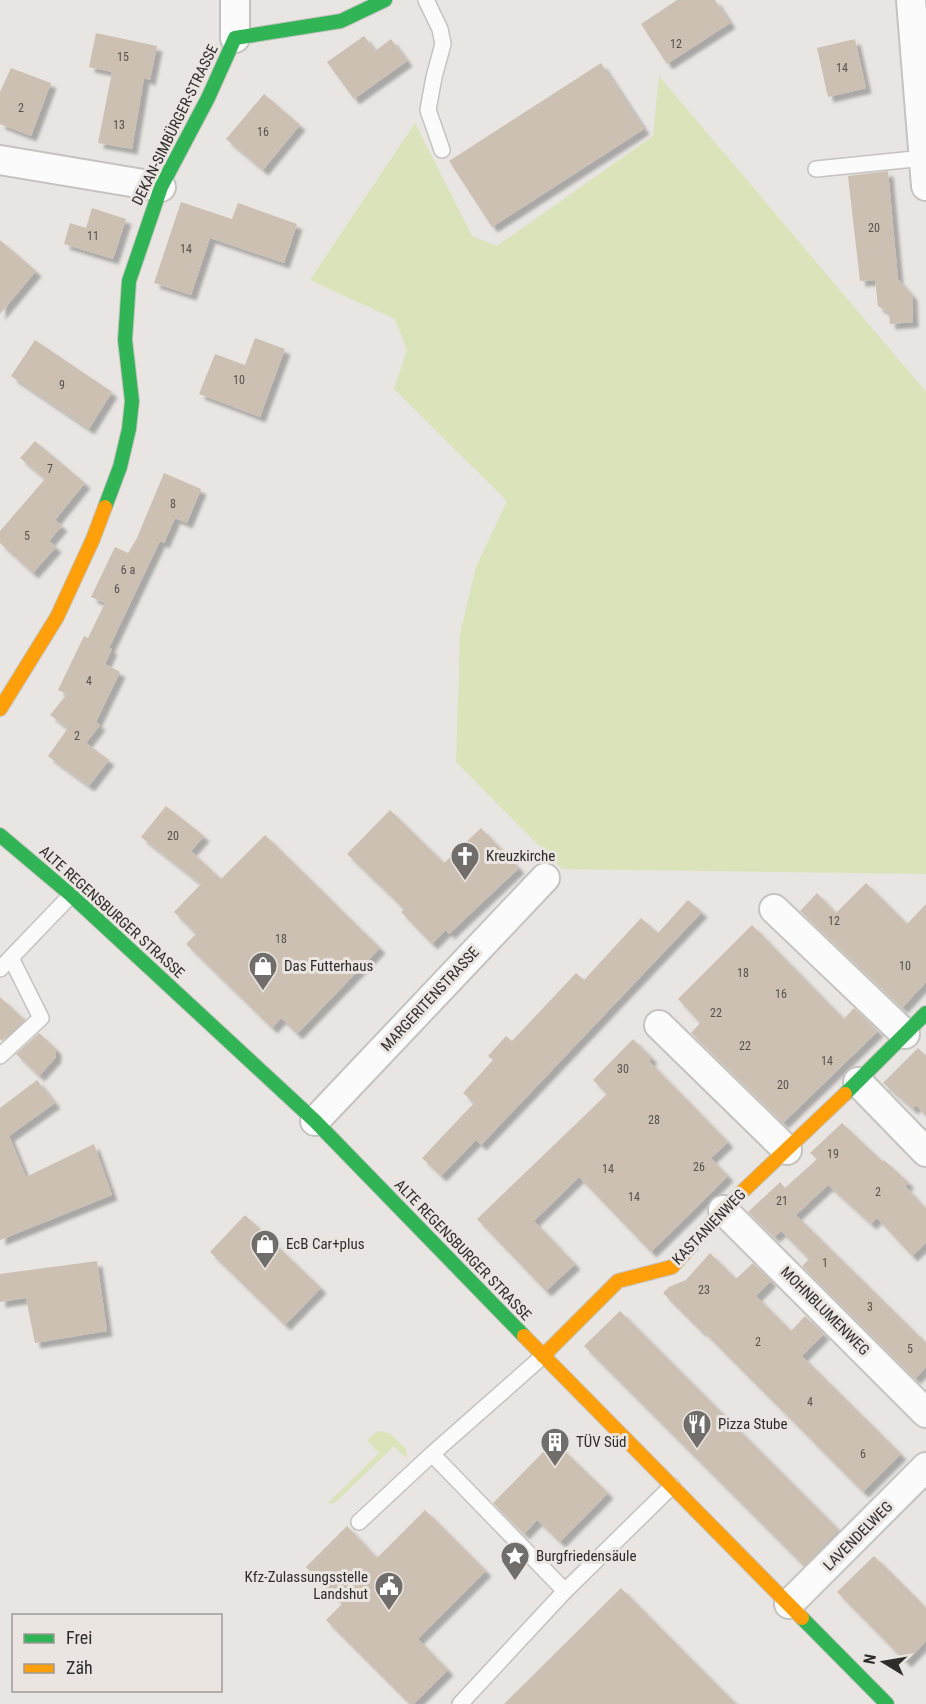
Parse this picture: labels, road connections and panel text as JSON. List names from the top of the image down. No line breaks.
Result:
{"streets":{"street":["DEKAN-SIMBÜRGER-STRASSE","ALTE REGENSBURGER STRASSE","MARGERITENSTRASSE","KASTANIENWEG","MOHNBLUMENWEG","LAVENDELWEG"]},"crossings":[["ALTE REGENSBURGER STRASSE","MARGERITENSTRASSE"],["ALTE REGENSBURGER STRASSE","KASTANIENWEG"],["ALTE REGENSBURGER STRASSE","LAVENDELWEG"],["KASTANIENWEG","MOHNBLUMENWEG"]],"places":{"church":["Kreuzkirche"],"shop":["Das Futterhaus","EcB Car+plus"],"restaurant":["Pizza Stube"],"building":["TÜV Süd"],"place":["Burgfriedensäule"],"public building":["Kfz-Zulassungsstelle Landshut"]},"house_numbers":["12","15","14","2","13","16","20","11","14","10","9","7","8","5","6 a","6","4","2","20","12","18","10","18","16","22","22","14","30","20","28","19","26","14","2","14","21","1","23","3","2","5","4","6"],"legend":["Frei","Zäh"],"north":"left"}
